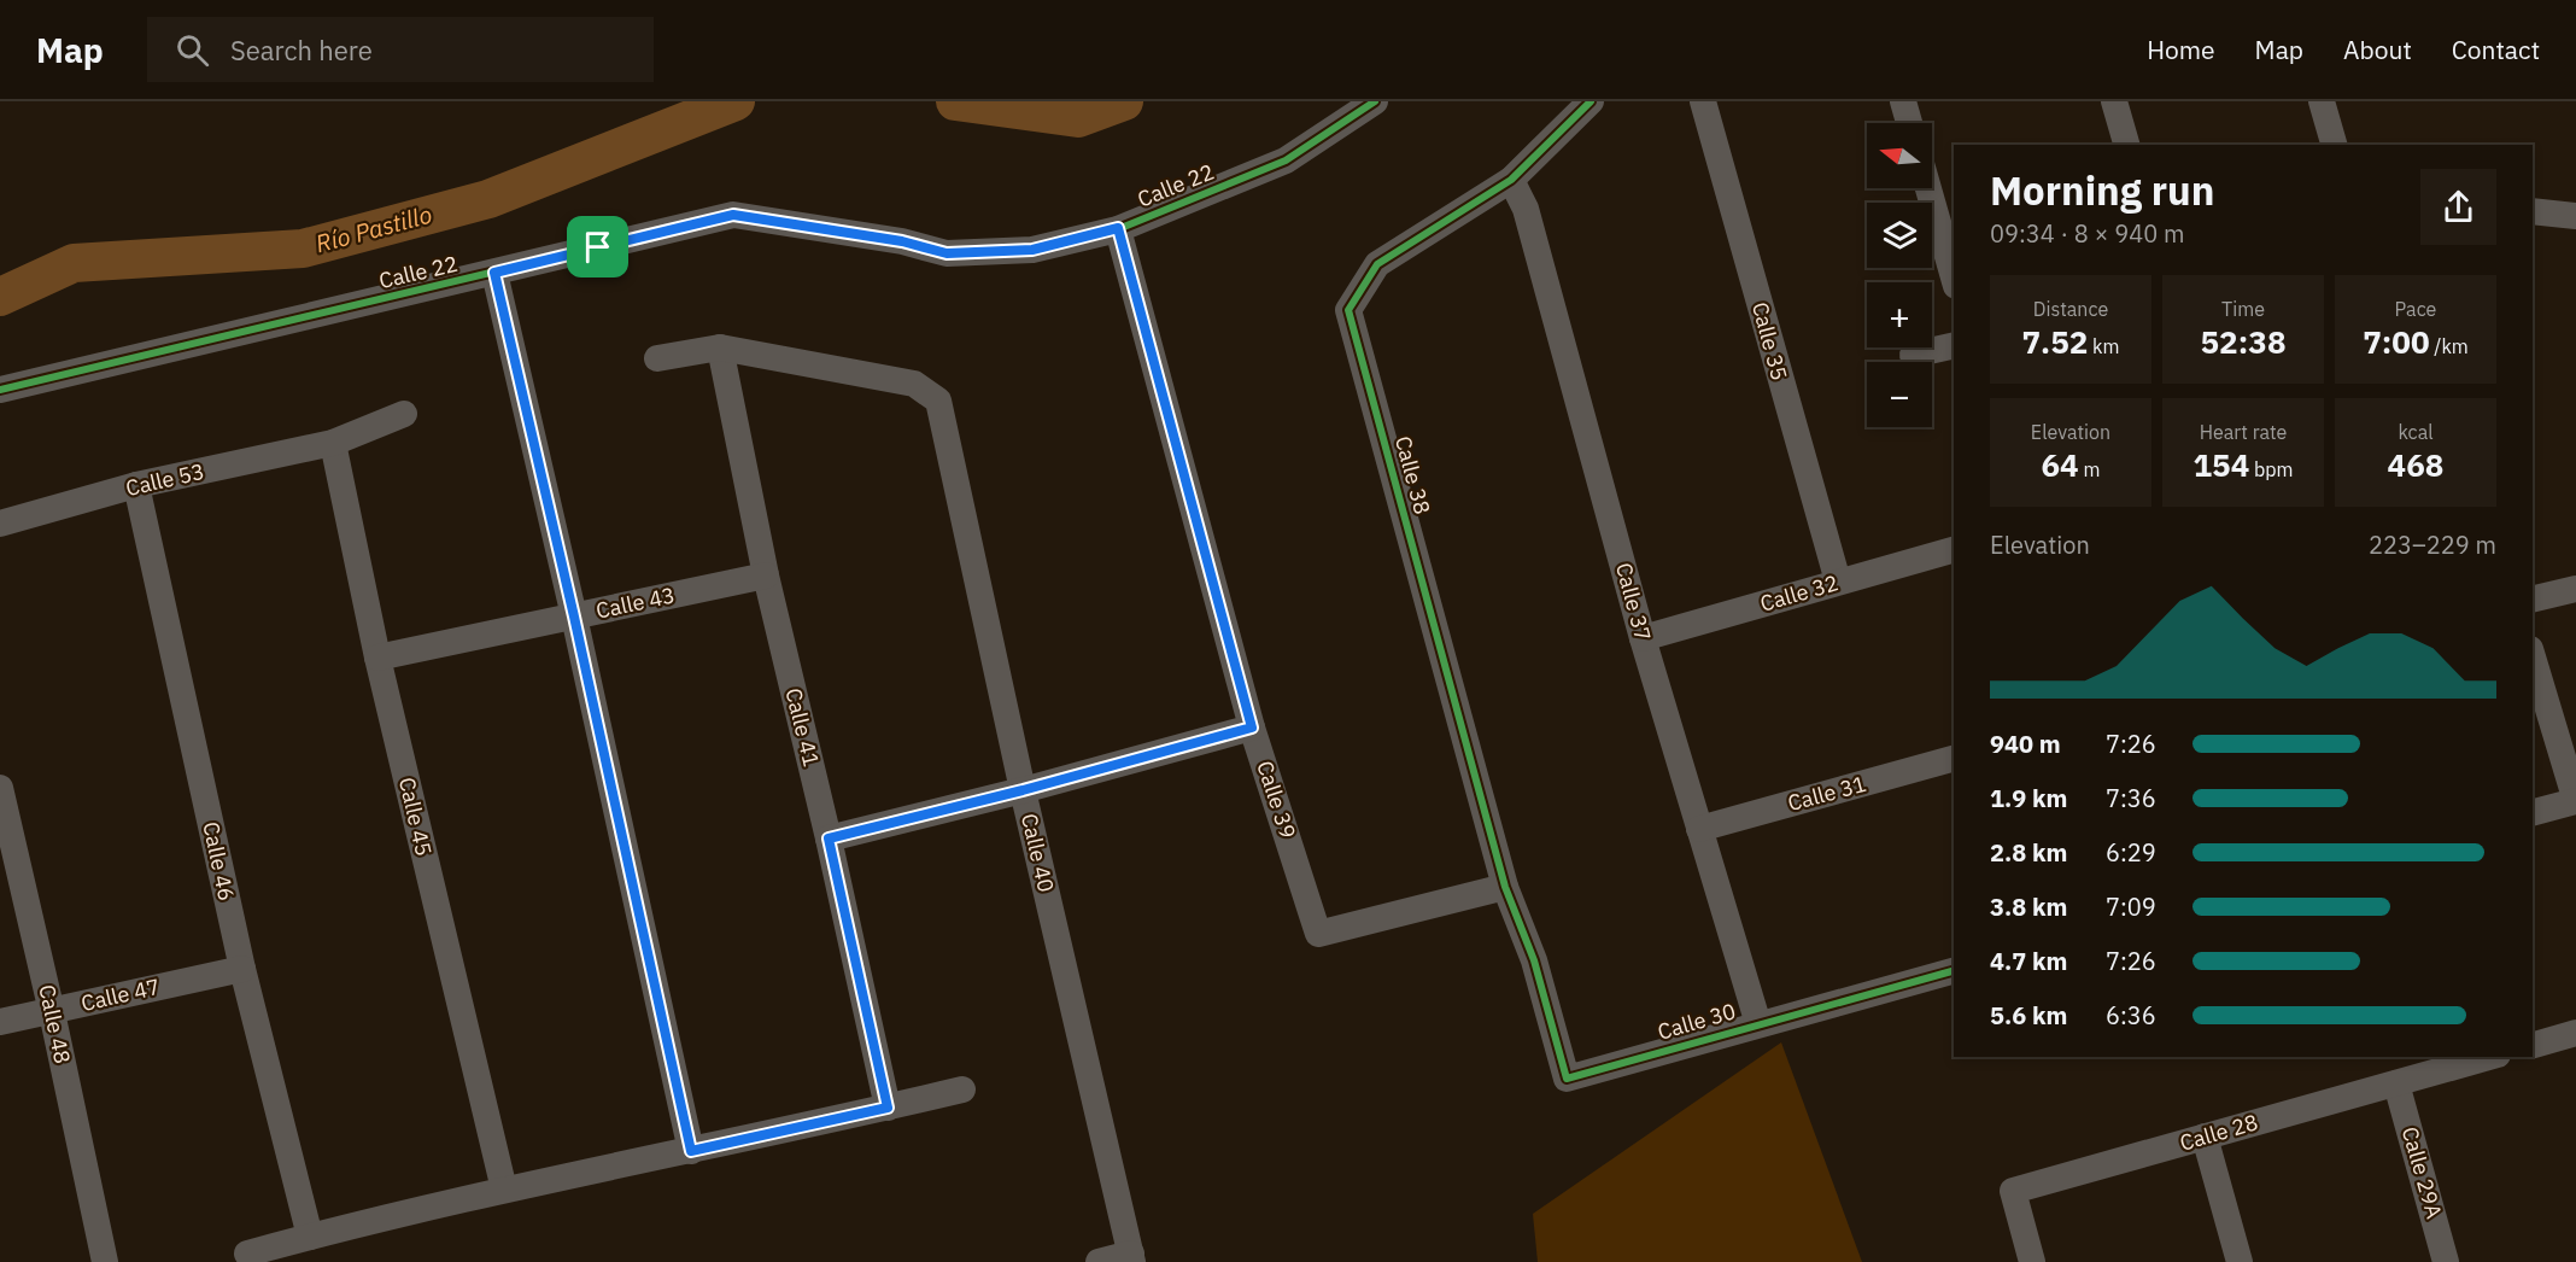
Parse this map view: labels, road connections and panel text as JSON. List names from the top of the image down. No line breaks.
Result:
{"streets":{"street":["Calle 22","Calle 35","Calle 38","Calle 53","Calle 32","Calle 37","Calle 43","Calle 41","Calle 31","Calle 39","Calle 45","Calle 40","Calle 46","Calle 47","Calle 30","Calle 48","Calle 28","Calle 29A"]},"crossings":[["Calle 22","Calle 39"],["Calle 35","Calle 32"],["Calle 38","Calle 37"],["Calle 38","Calle 39"],["Calle 38","Calle 30"],["Calle 53","Calle 45"],["Calle 53","Calle 46"],["Calle 32","Calle 37"],["Calle 37","Calle 31"],["Calle 37","Calle 30"],["Calle 43","Calle 41"],["Calle 43","Calle 45"],["Calle 41","Calle 40"],["Calle 46","Calle 47"],["Calle 47","Calle 48"],["Calle 28","Calle 29A"]],"water":["Río Pastillo"],"north":"left","page":{"header":"Map","search":"Search here","nav":["Home","Map","About","Contact"],"map_buttons":["+","−"],"heading":["Morning run","09:34 · 8 × 940 m"],"stats":[["Distance","7.52 km"],["Time","52:38"],["Pace","7:00 /km"],["Elevation","64 m"],["Heart rate","154 bpm"],["kcal","468"]],"chart":["Elevation","223–229 m"],"list":[{"name":"940 m","note":"7:26"},{"name":"1.9 km","note":"7:36"},{"name":"2.8 km","note":"6:29"},{"name":"3.8 km","note":"7:09"},{"name":"4.7 km","note":"7:26"},{"name":"5.6 km","note":"6:36"}]}}
